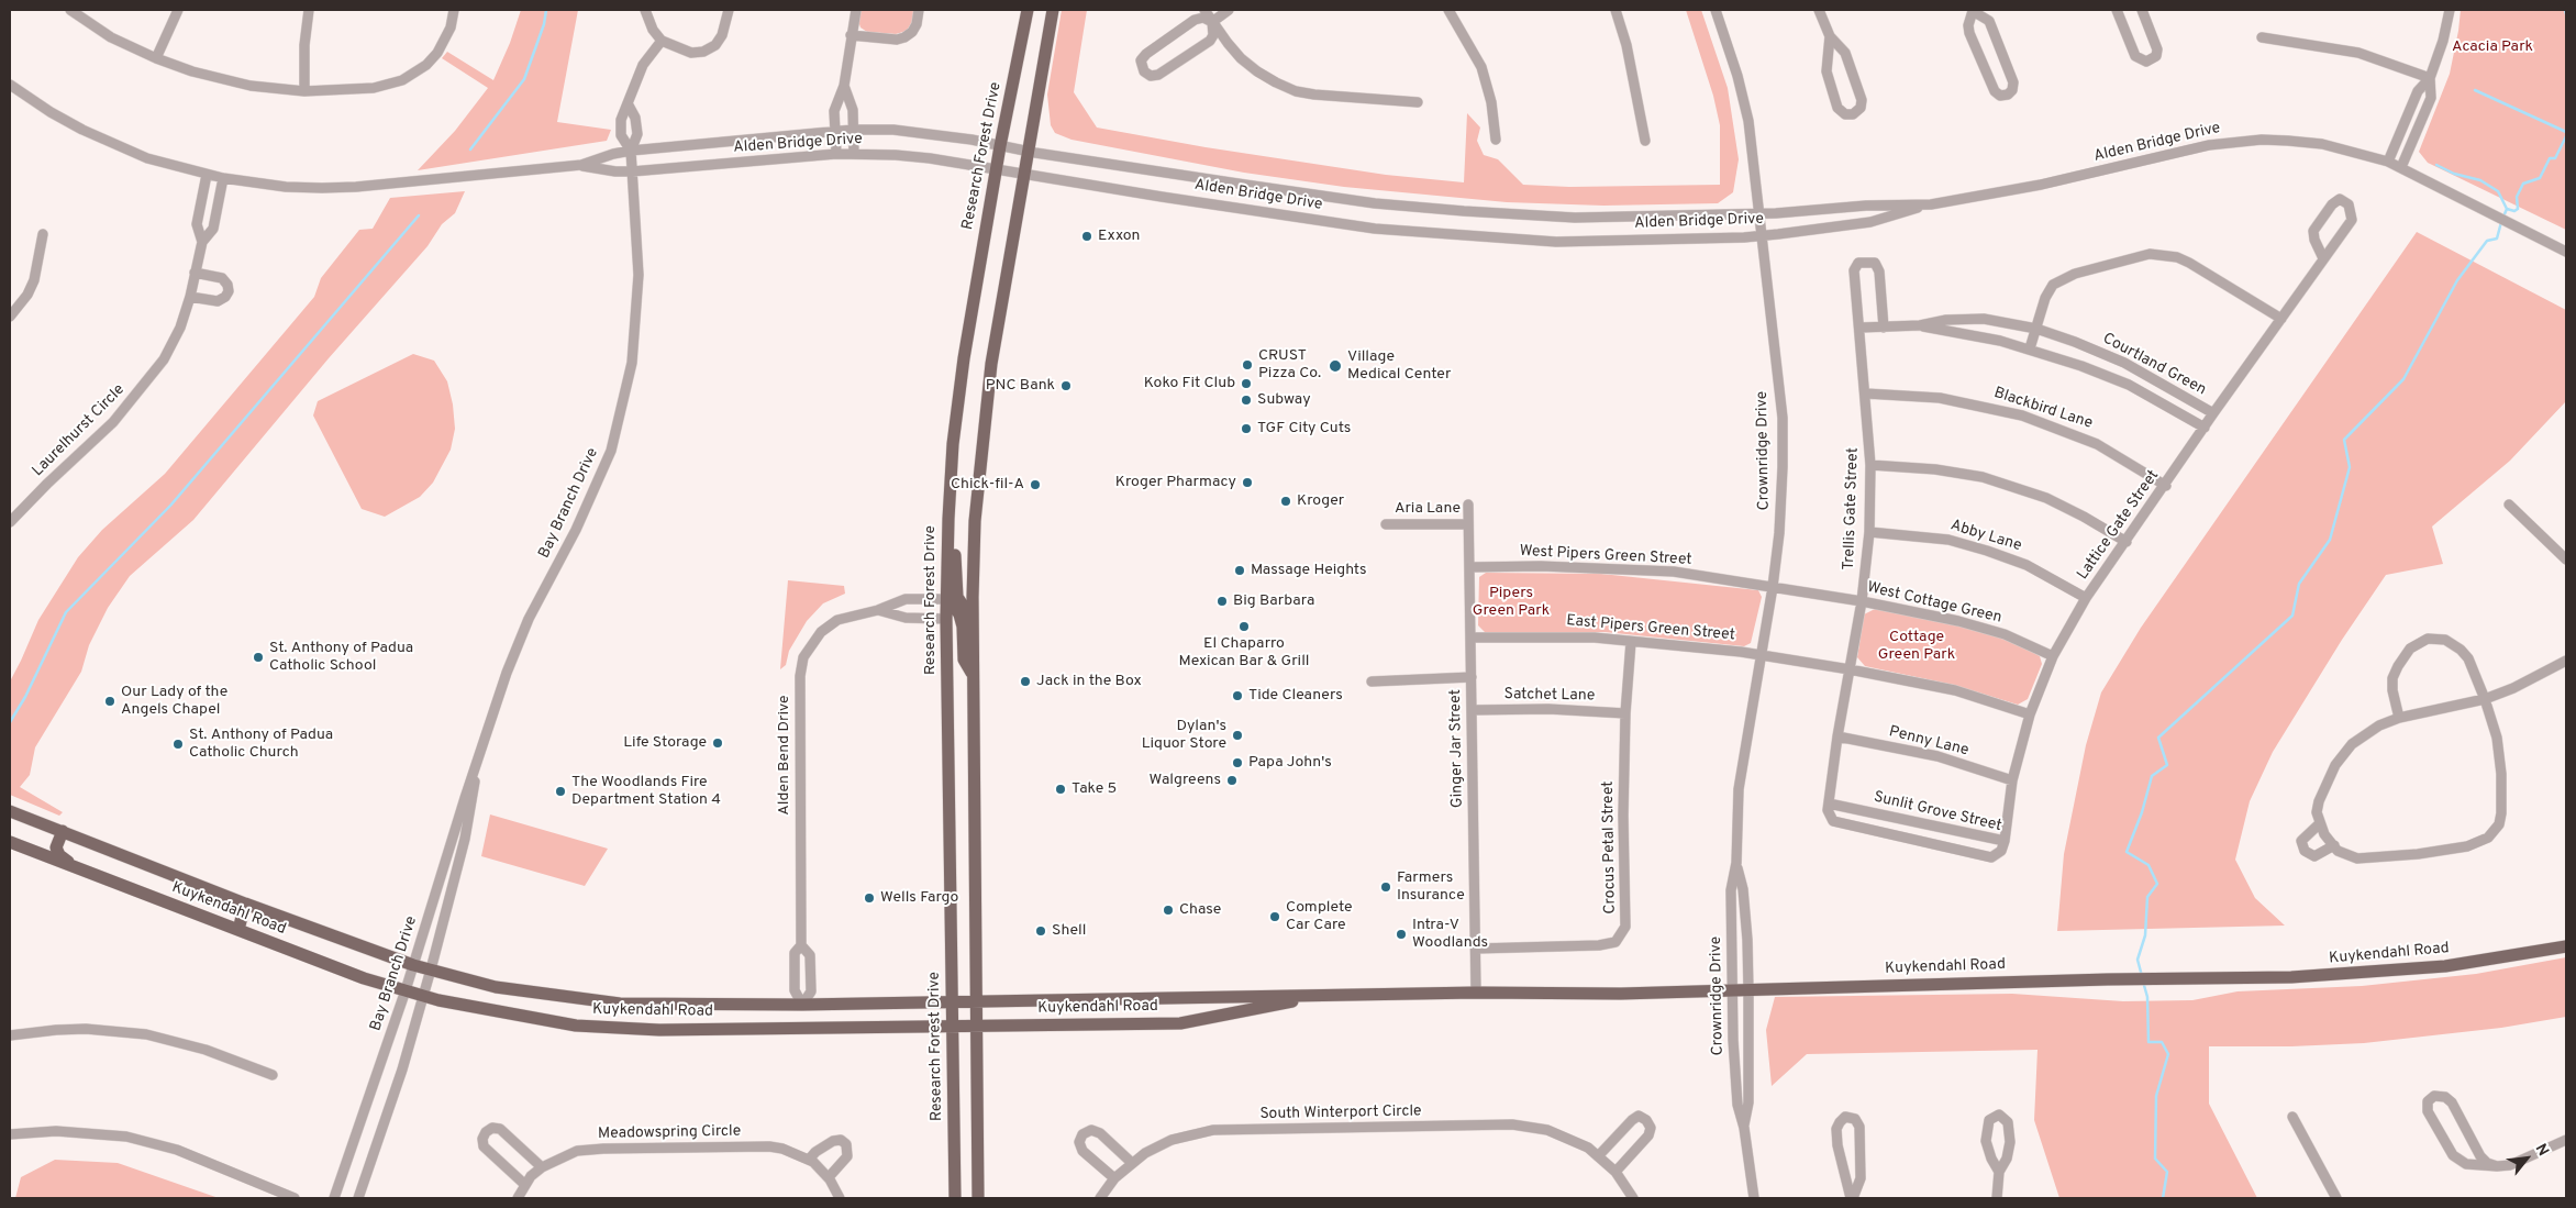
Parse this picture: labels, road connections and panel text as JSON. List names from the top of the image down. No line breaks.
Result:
{"streets":{"main road":["Research Forest Drive","Kuykendahl Road"],"street":["Alden Bridge Drive","Courtland Green","Blackbird Lane","Laurelhurst Circle","Crownridge Drive","Bay Branch Drive","Aria Lane","Trellis Gate Street","Lattice Gate Street","Abby Lane","West Pipers Green Street","West Cottage Green","East Pipers Green Street","Satchet Lane","Penny Lane","Ginger Jar Street","Alden Bend Drive","Sunlit Grove Street","Crocus Petal Street","South Winterport Circle","Meadowspring Circle"]},"crossings":[["Alden Bridge Drive","Research Forest Drive"],["Alden Bridge Drive","Laurelhurst Circle"],["Alden Bridge Drive","Crownridge Drive"],["Alden Bridge Drive","Bay Branch Drive"],["Research Forest Drive","Alden Bend Drive"],["Research Forest Drive","Kuykendahl Road"],["Courtland Green","Trellis Gate Street"],["Courtland Green","Lattice Gate Street"],["Blackbird Lane","Trellis Gate Street"],["Blackbird Lane","Lattice Gate Street"],["Crownridge Drive","West Pipers Green Street"],["Crownridge Drive","West Cottage Green"],["Crownridge Drive","East Pipers Green Street"],["Crownridge Drive","Kuykendahl Road"],["Bay Branch Drive","Kuykendahl Road"],["Aria Lane","Ginger Jar Street"],["Trellis Gate Street","Abby Lane"],["Trellis Gate Street","West Cottage Green"],["Trellis Gate Street","East Pipers Green Street"],["Trellis Gate Street","Penny Lane"],["Trellis Gate Street","Sunlit Grove Street"],["Lattice Gate Street","Abby Lane"],["Lattice Gate Street","West Cottage Green"],["Lattice Gate Street","East Pipers Green Street"],["Lattice Gate Street","Penny Lane"],["Lattice Gate Street","Sunlit Grove Street"],["West Pipers Green Street","West Cottage Green"],["West Pipers Green Street","Ginger Jar Street"],["East Pipers Green Street","Ginger Jar Street"],["East Pipers Green Street","Crocus Petal Street"],["Satchet Lane","Ginger Jar Street"],["Satchet Lane","Crocus Petal Street"],["Ginger Jar Street","Crocus Petal Street"],["Ginger Jar Street","Kuykendahl Road"],["Alden Bend Drive","Kuykendahl Road"]],"parks":["Acacia Park","Pipers Green Park","Cottage Green Park"],"places":["Exxon","CRUST Pizza Co.","Village Medical Center","Koko Fit Club","PNC Bank","Subway","TGF City Cuts","Kroger Pharmacy","Chick-fil-A","Kroger","Massage Heights","Big Barbara","El Chaparro Mexican Bar & Grill","St. Anthony of Padua Catholic School","Jack in the Box","Tide Cleaners","Our Lady of the Angels Chapel","Dylan's Liquor Store","Life Storage","St. Anthony of Padua Catholic Church","Papa John's","Walgreens","Take 5","The Woodlands Fire Department Station 4","Farmers Insurance","Wells Fargo","Chase","Complete Car Care","Shell","Intra-V Woodlands"],"north":"top right"}
